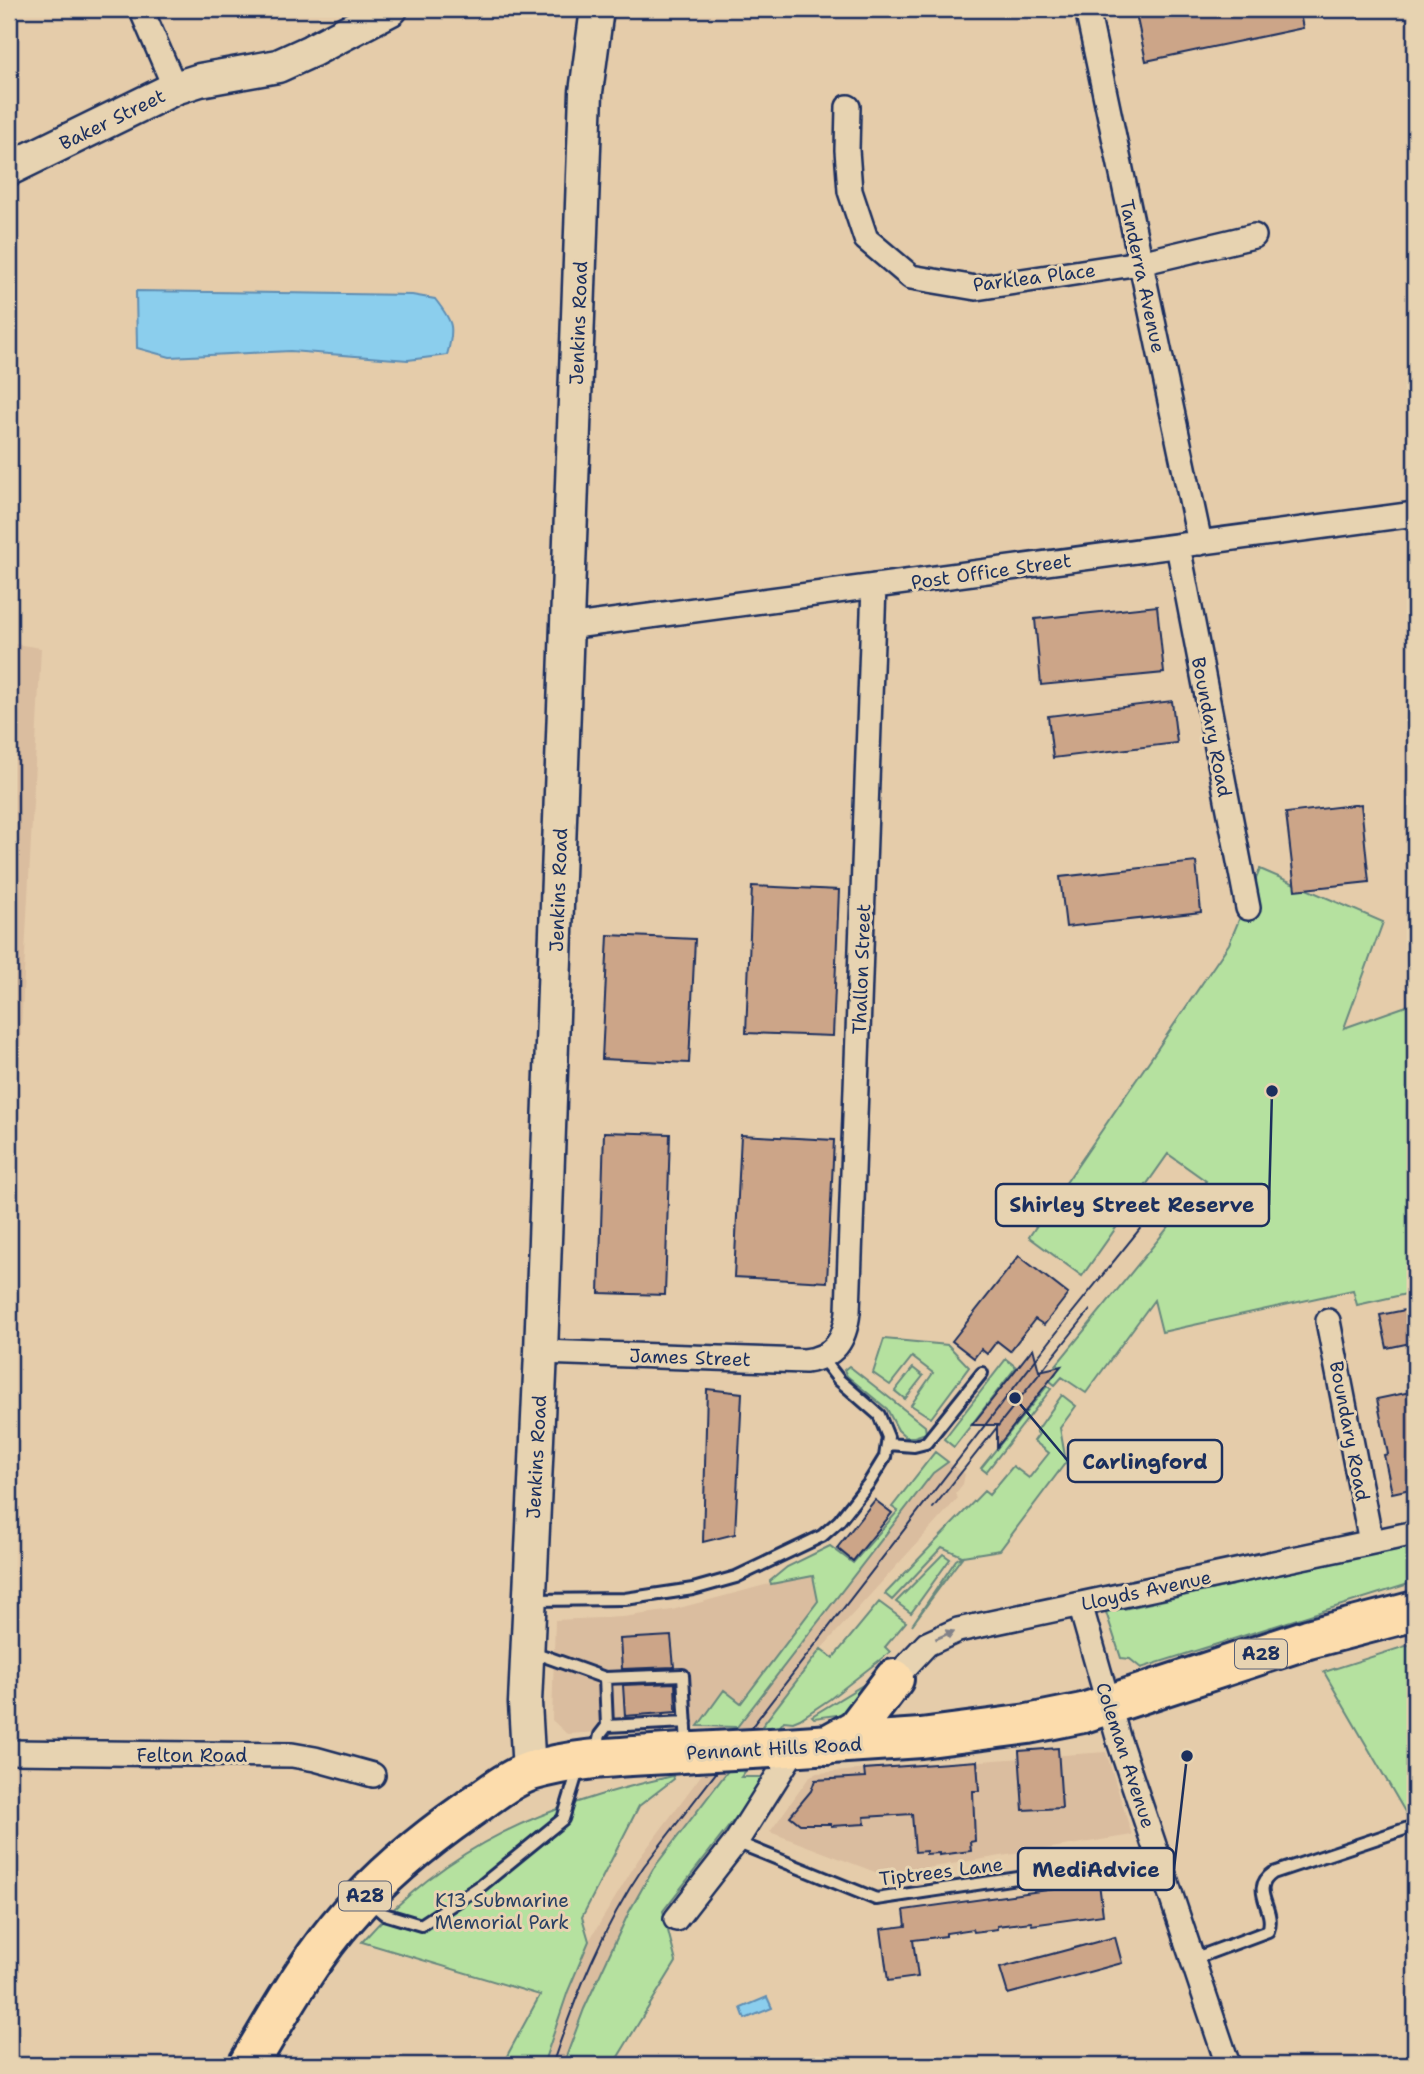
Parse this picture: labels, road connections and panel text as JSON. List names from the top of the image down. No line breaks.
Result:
{"streets":{"highway":["A28","Pennant Hills Road"],"main road":["Baker Street","Jenkins Road"],"street":["Tanderra Avenue","Parklea Place","Post Office Street","Boundary Road","Thallon Street","James Street","Lloyds Avenue","Felton Road","Coleman Avenue"],"lane":["Tiptrees Lane"]},"crossings":[["Tanderra Avenue","Parklea Place"],["Tanderra Avenue","Post Office Street"],["Tanderra Avenue","Boundary Road"],["Jenkins Road","Post Office Street"],["Jenkins Road","James Street"],["Jenkins Road","Pennant Hills Road"],["Post Office Street","Boundary Road"],["Post Office Street","Thallon Street"],["Boundary Road","Lloyds Avenue"],["Thallon Street","James Street"],["Lloyds Avenue","Coleman Avenue"],["Pennant Hills Road","Coleman Avenue"],["Coleman Avenue","Tiptrees Lane"]],"one_way":["Lloyds Avenue"],"parks":["K13 Submarine Memorial Park"],"places":["Shirley Street Reserve","Carlingford","MediAdvice"]}
